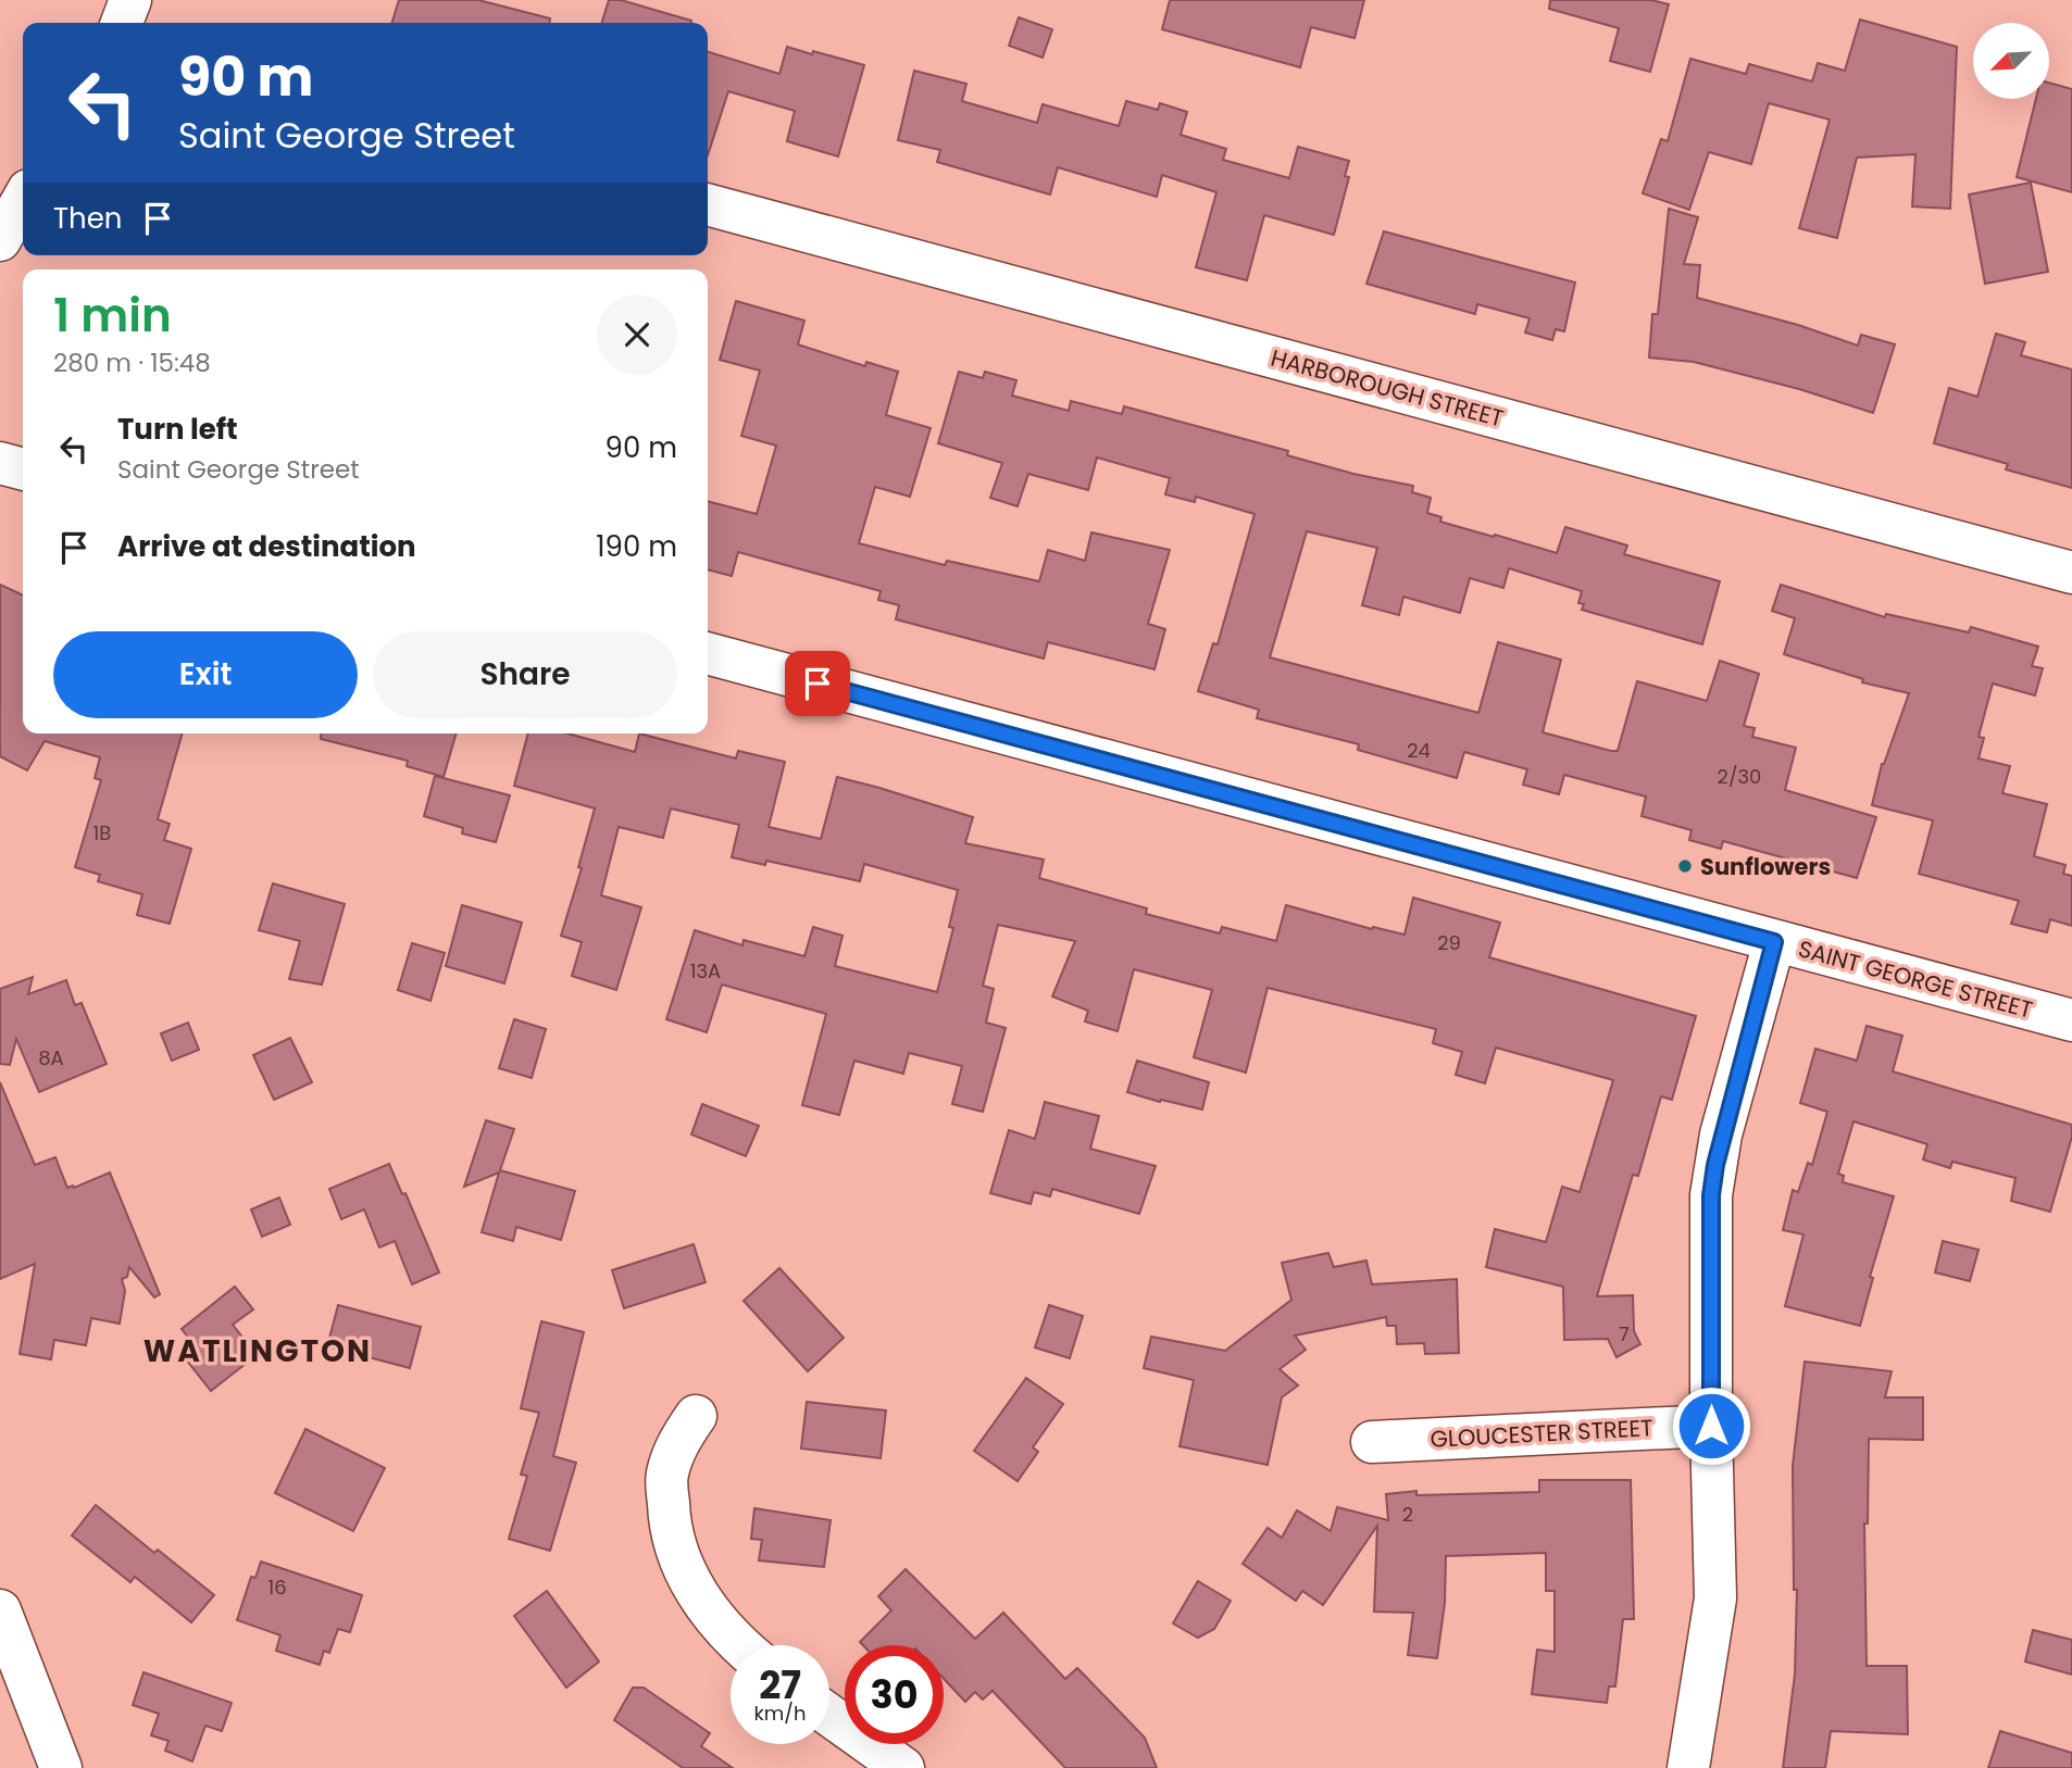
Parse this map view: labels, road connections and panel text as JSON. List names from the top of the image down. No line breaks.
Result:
{"streets":{"street":["HARBOROUGH STREET","SAINT GEORGE STREET","GLOUCESTER STREET"]},"districts":["WATLINGTON"],"places":["Sunflowers"],"house_numbers":["24","2/30","1B","29","13A","8A","7","2","16"],"north":"bottom left","page":{"turn":["90 m","Saint George Street"],"then":"Then","heading":["1 min","280 m · 15:48"],"list":[{"name":"Turn left","note":"Saint George Street","value":"90 m"},{"name":"Arrive at destination","value":"190 m"}],"buttons":["Exit","Share"],"speed":"27 km/h","limit":"30"}}
